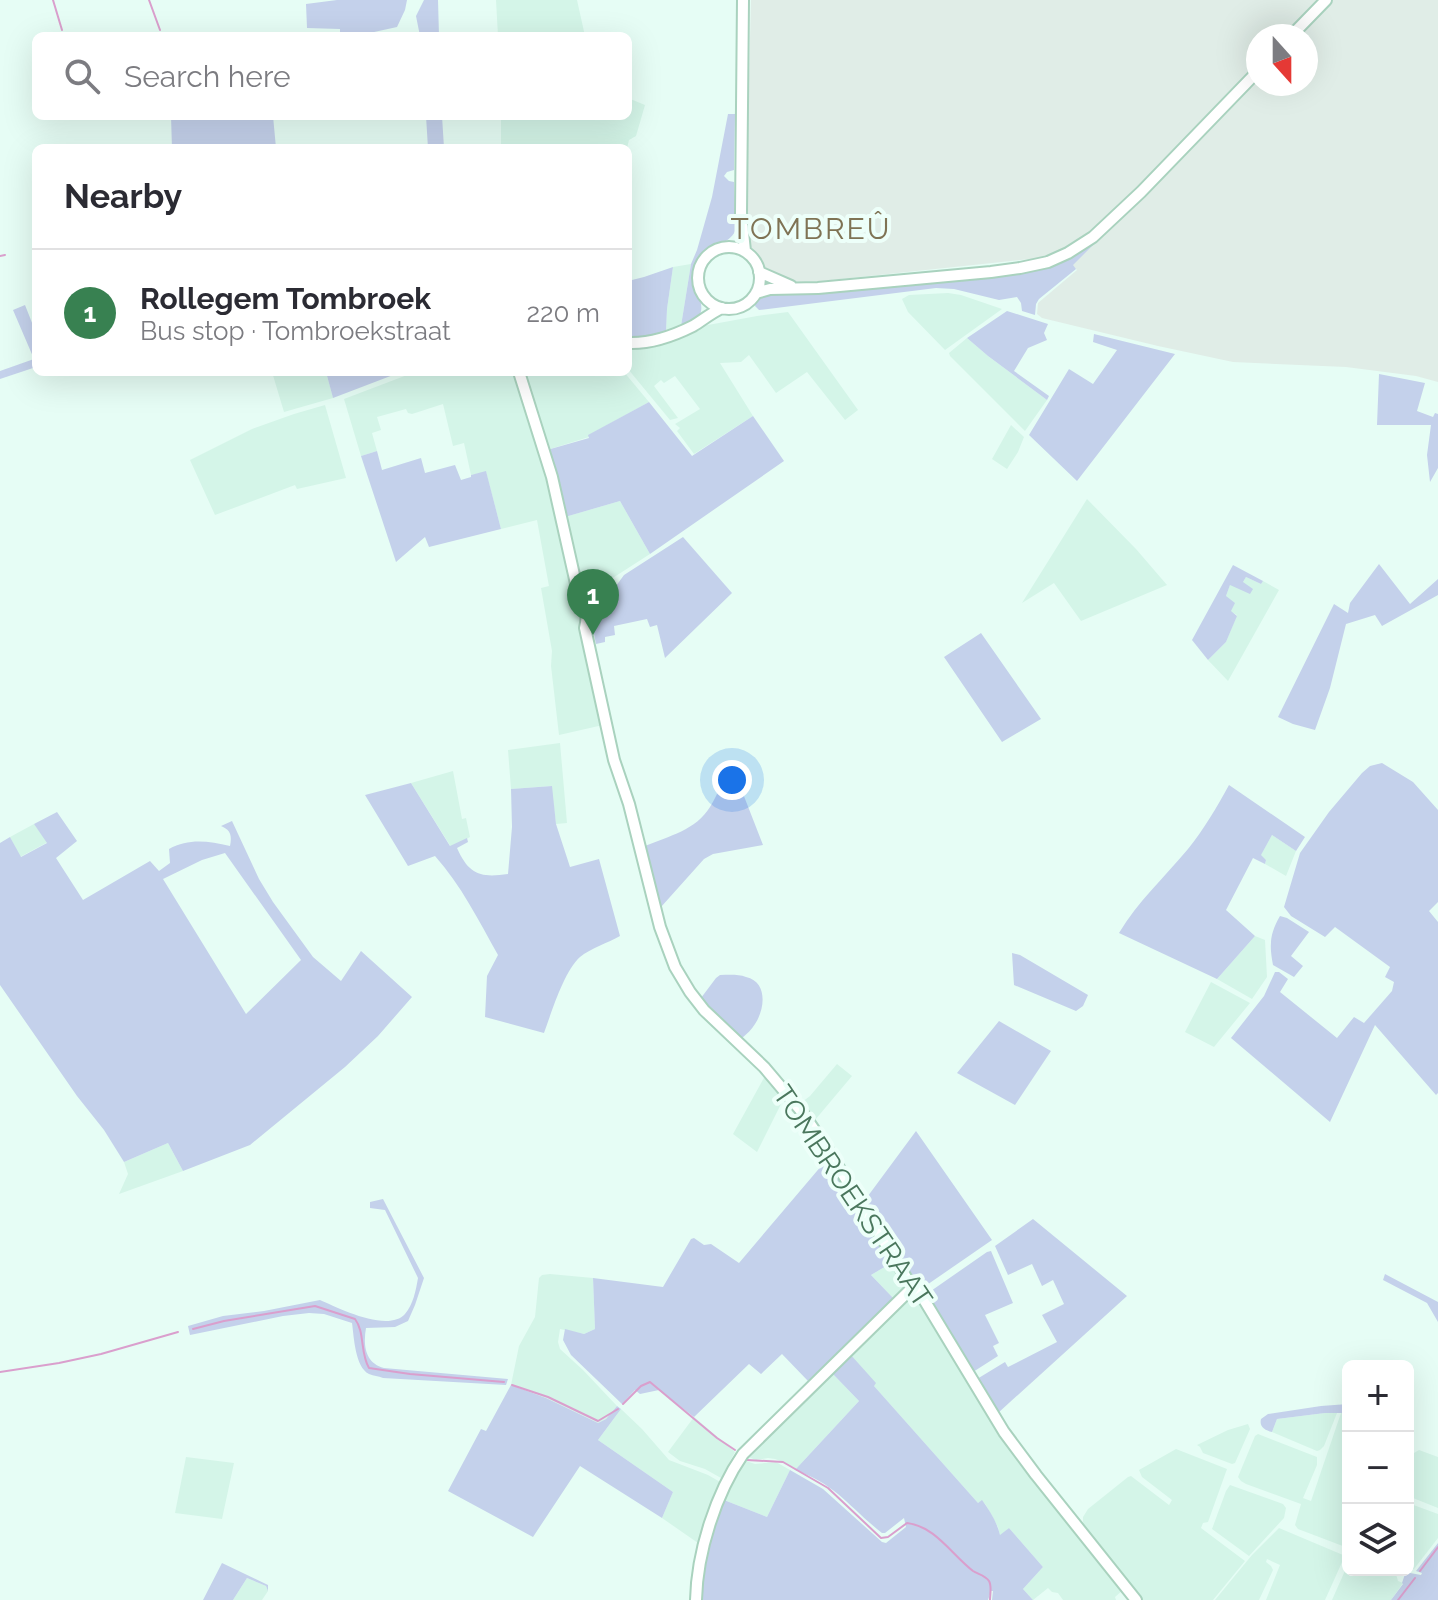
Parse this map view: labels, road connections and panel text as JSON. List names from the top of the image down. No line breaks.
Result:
{"streets":{"street":["TOMBROEKSTRAAT"]},"districts":["TOMBREÛ"],"north":"bottom","page":{"search":"Search here","heading":"Nearby","list":[{"mark":"1","name":"Rollegem Tombroek","note":"Bus stop · Tombroekstraat","value":"220 m"}],"pins":"1","map_buttons":["+","−"]}}
